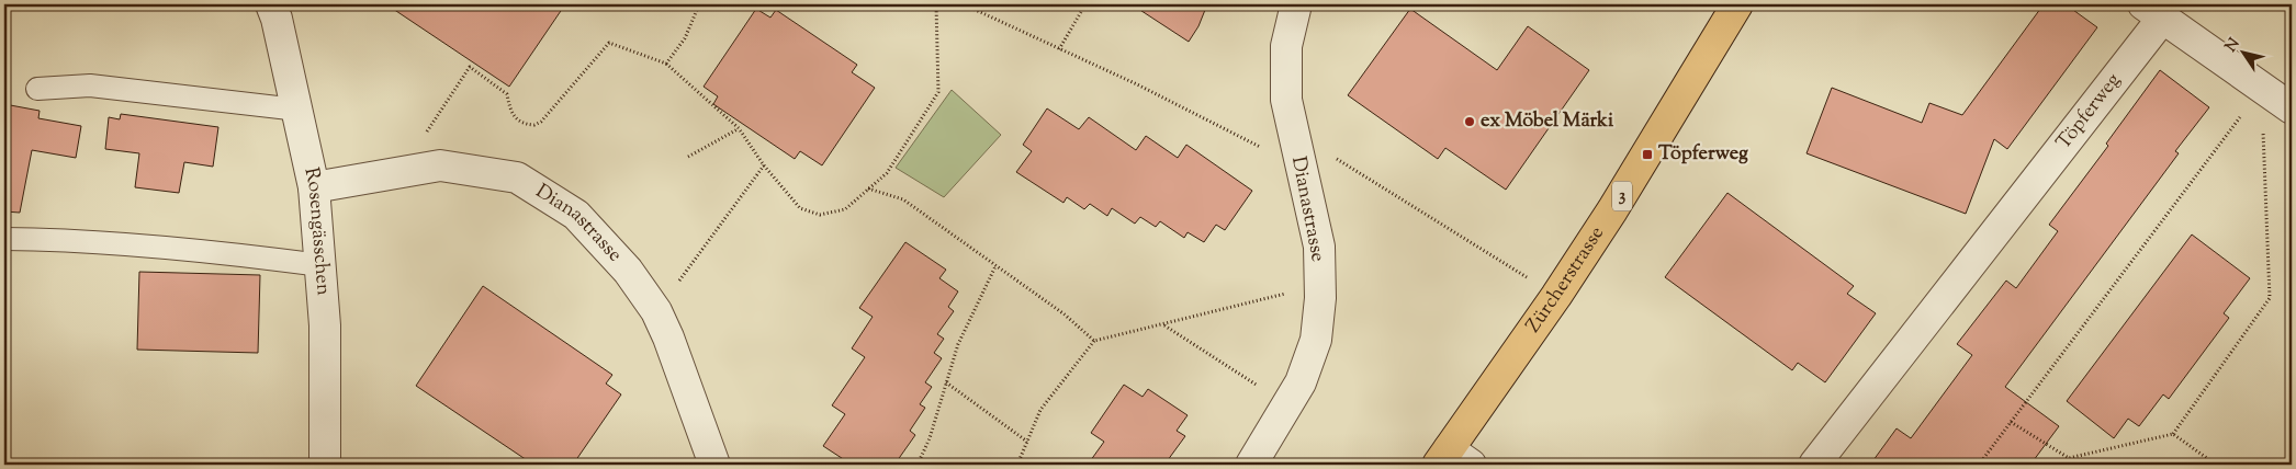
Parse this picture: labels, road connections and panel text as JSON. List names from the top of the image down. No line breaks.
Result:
{"streets":{"main road":["3","Zürcherstrasse"],"street":["Töpferweg","Dianastrasse","Rosengässchen"]},"crossings":[["Dianastrasse","Rosengässchen"]],"places":{"other":["ex Möbel Märki"],"transit":["Töpferweg"]},"north":"top left"}
